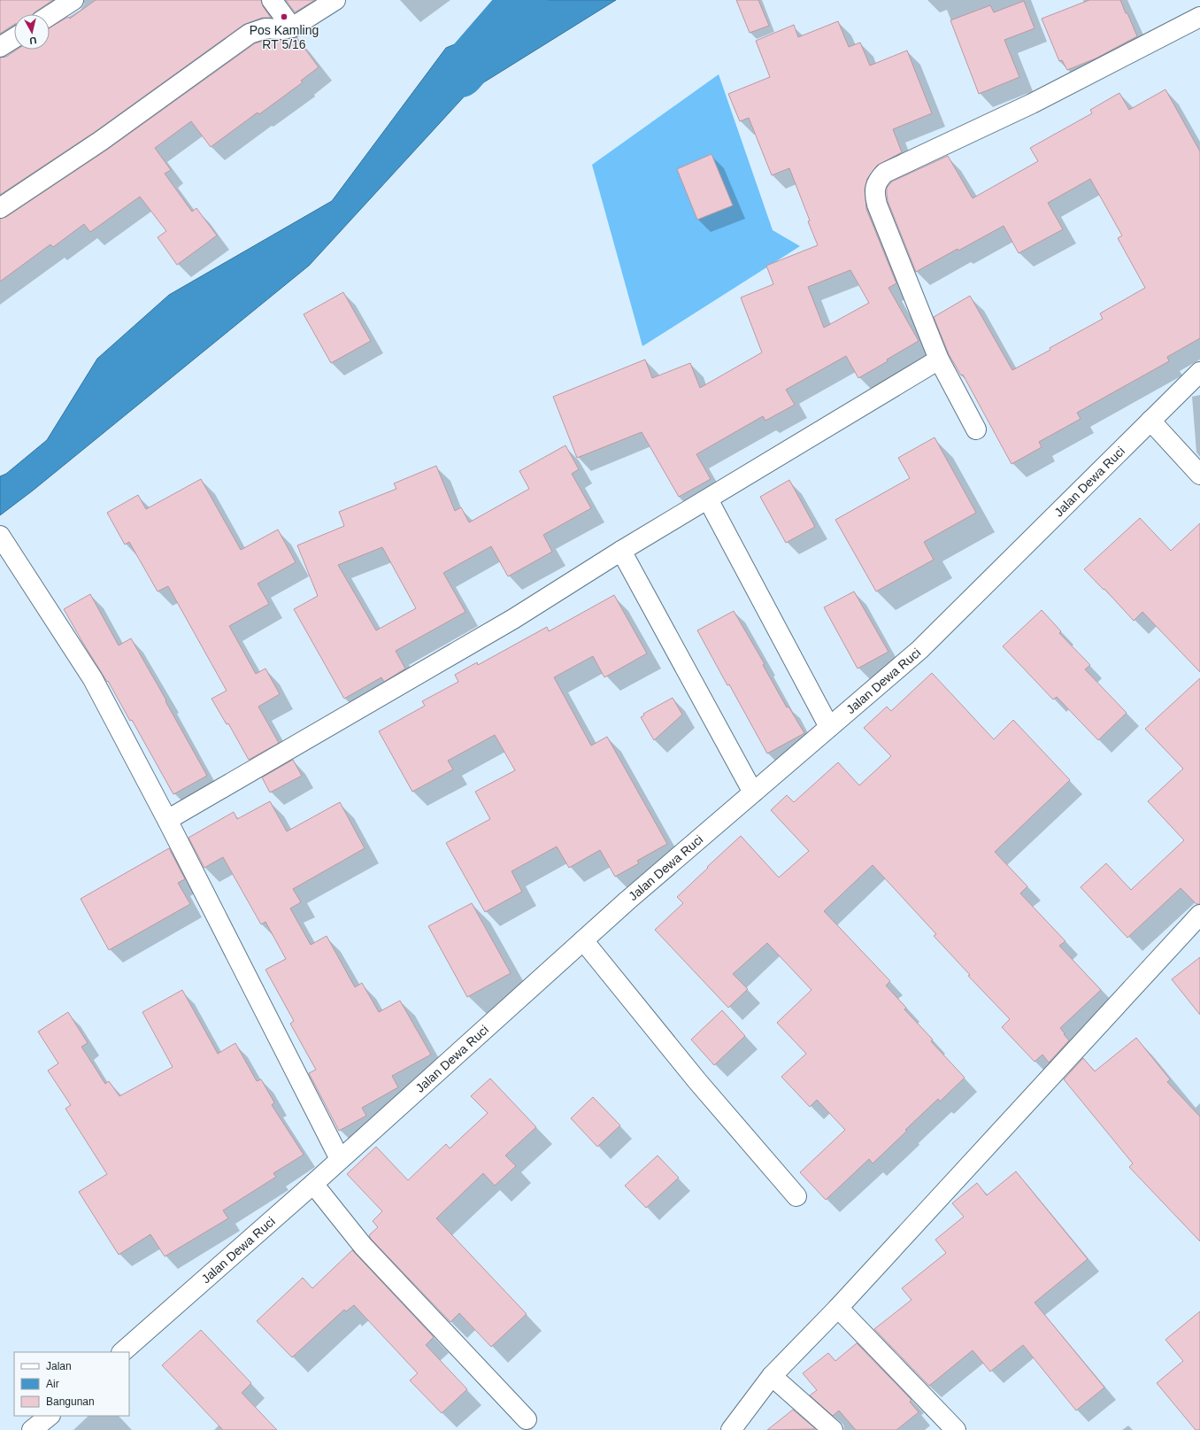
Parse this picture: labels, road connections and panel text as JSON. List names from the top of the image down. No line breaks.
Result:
{"streets":{"street":["Jalan Dewa Ruci"]},"places":["Pos Kamling RT 5/16"],"legend":["Jalan","Air","Bangunan"],"north":"bottom"}
